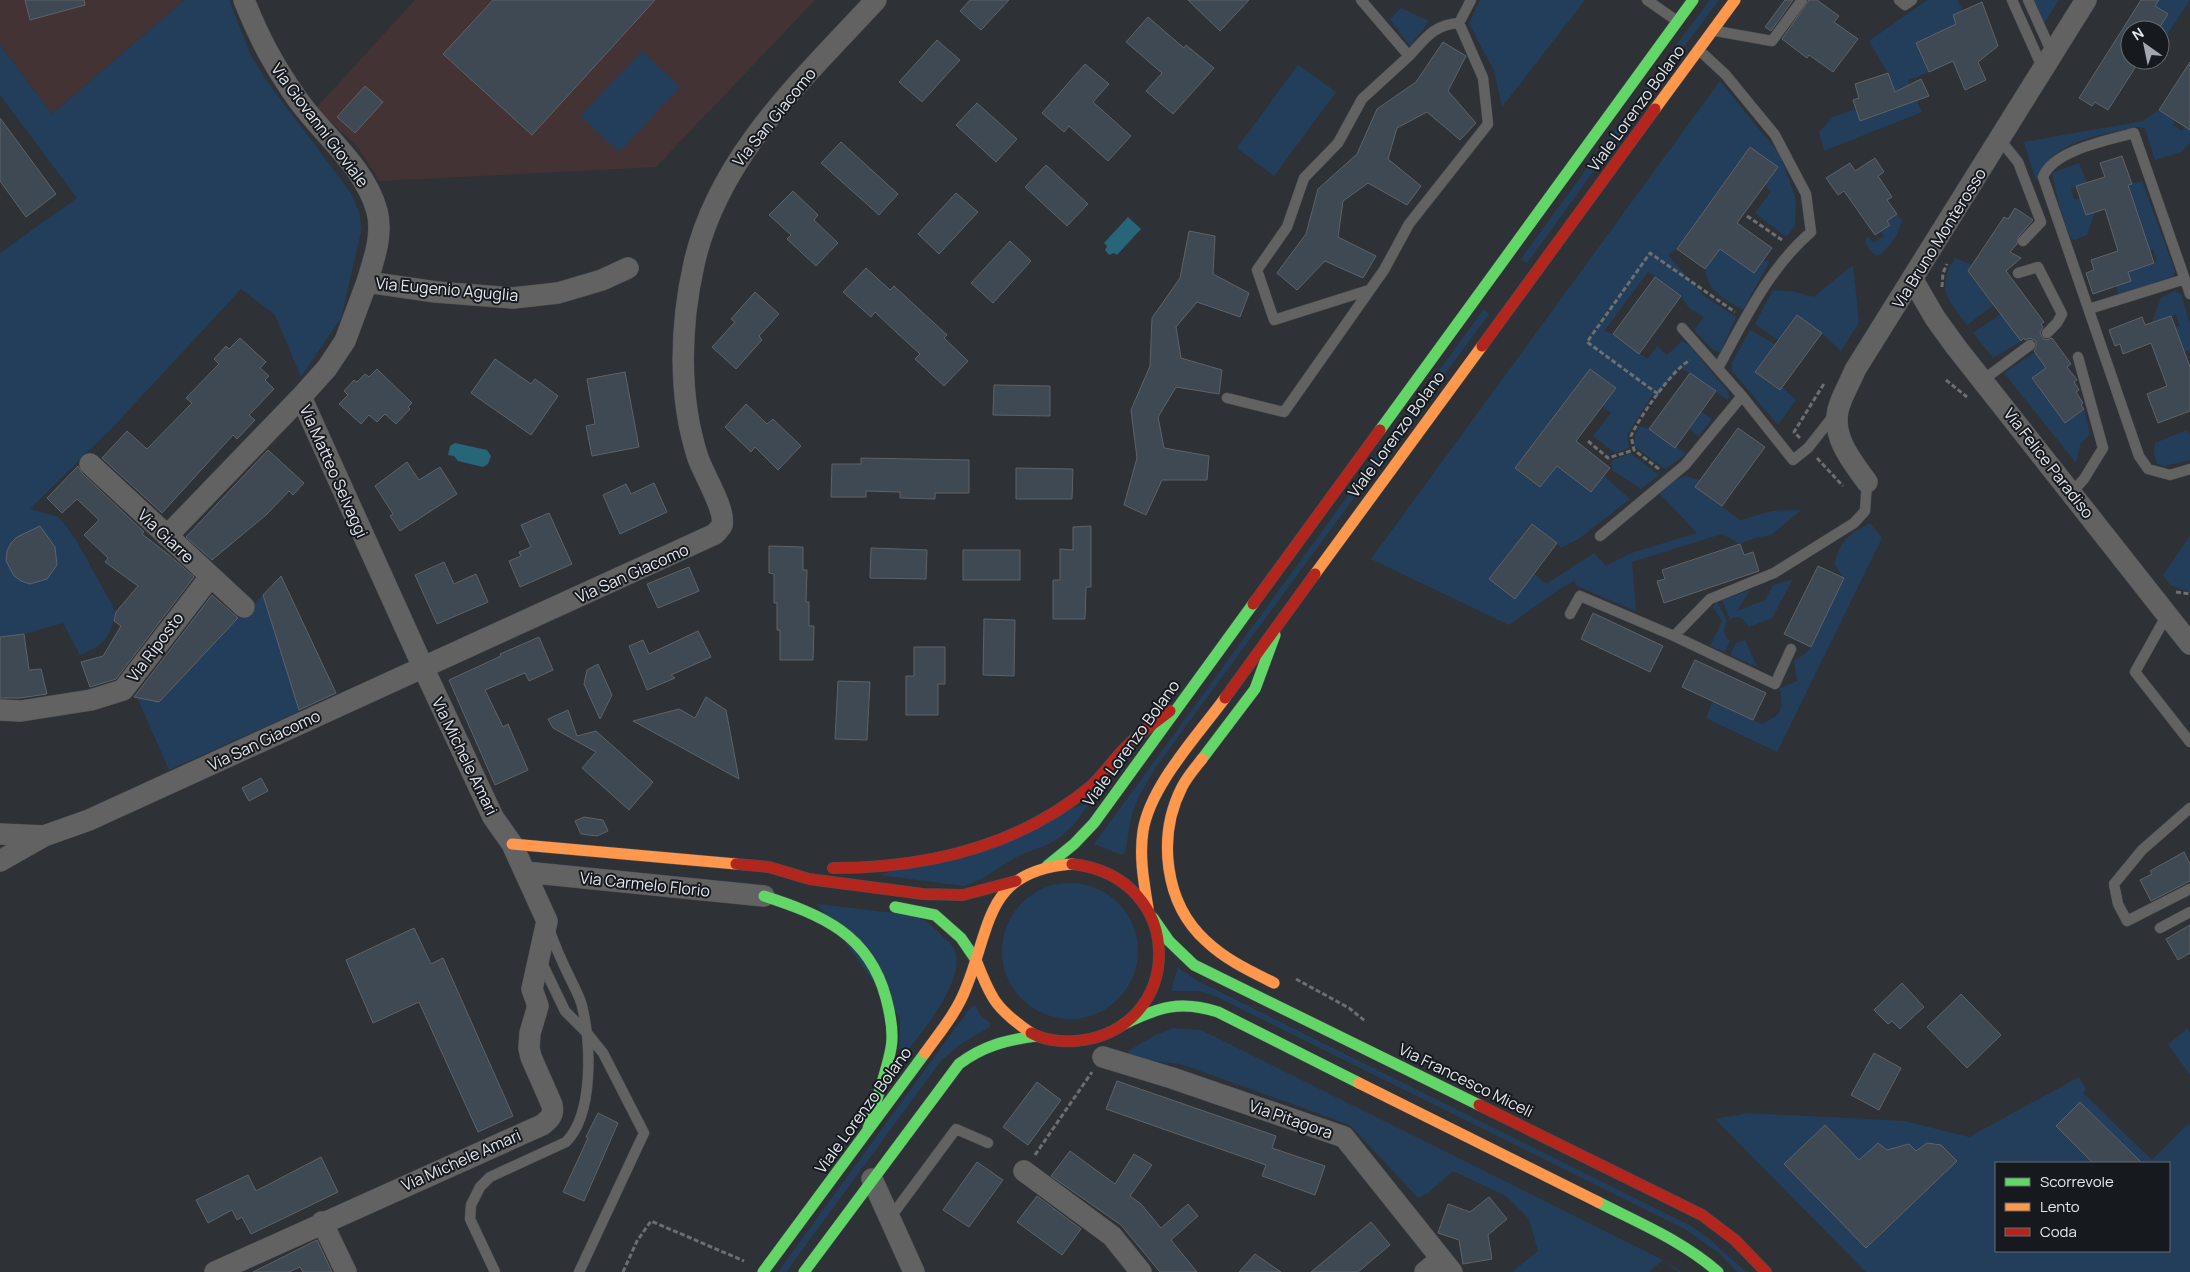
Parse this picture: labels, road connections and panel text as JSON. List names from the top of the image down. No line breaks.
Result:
{"streets":{"main road":["Viale Lorenzo Bolano","Via Francesco Miceli"],"street":["Via San Giacomo","Via Giovanni Gioviale","Via Bruno Monterosso","Via Eugenio Aguglia","Via Felice Paradiso","Via Matteo Selvaggi","Via Giarre","Via Riposto","Via Michele Amari","Via Carmelo Florio","Via Pitagora"]},"crossings":[["Viale Lorenzo Bolano","Via Francesco Miceli"],["Via San Giacomo","Via Matteo Selvaggi"],["Via San Giacomo","Via Michele Amari"],["Via Giovanni Gioviale","Via Eugenio Aguglia"],["Via Bruno Monterosso","Via Felice Paradiso"],["Via Eugenio Aguglia","Via Matteo Selvaggi"],["Via Matteo Selvaggi","Via Giarre"],["Via Matteo Selvaggi","Via Michele Amari"],["Via Giarre","Via Riposto"],["Via Michele Amari","Via Carmelo Florio"]],"legend":["Scorrevole","Lento","Coda"],"north":"top left"}
